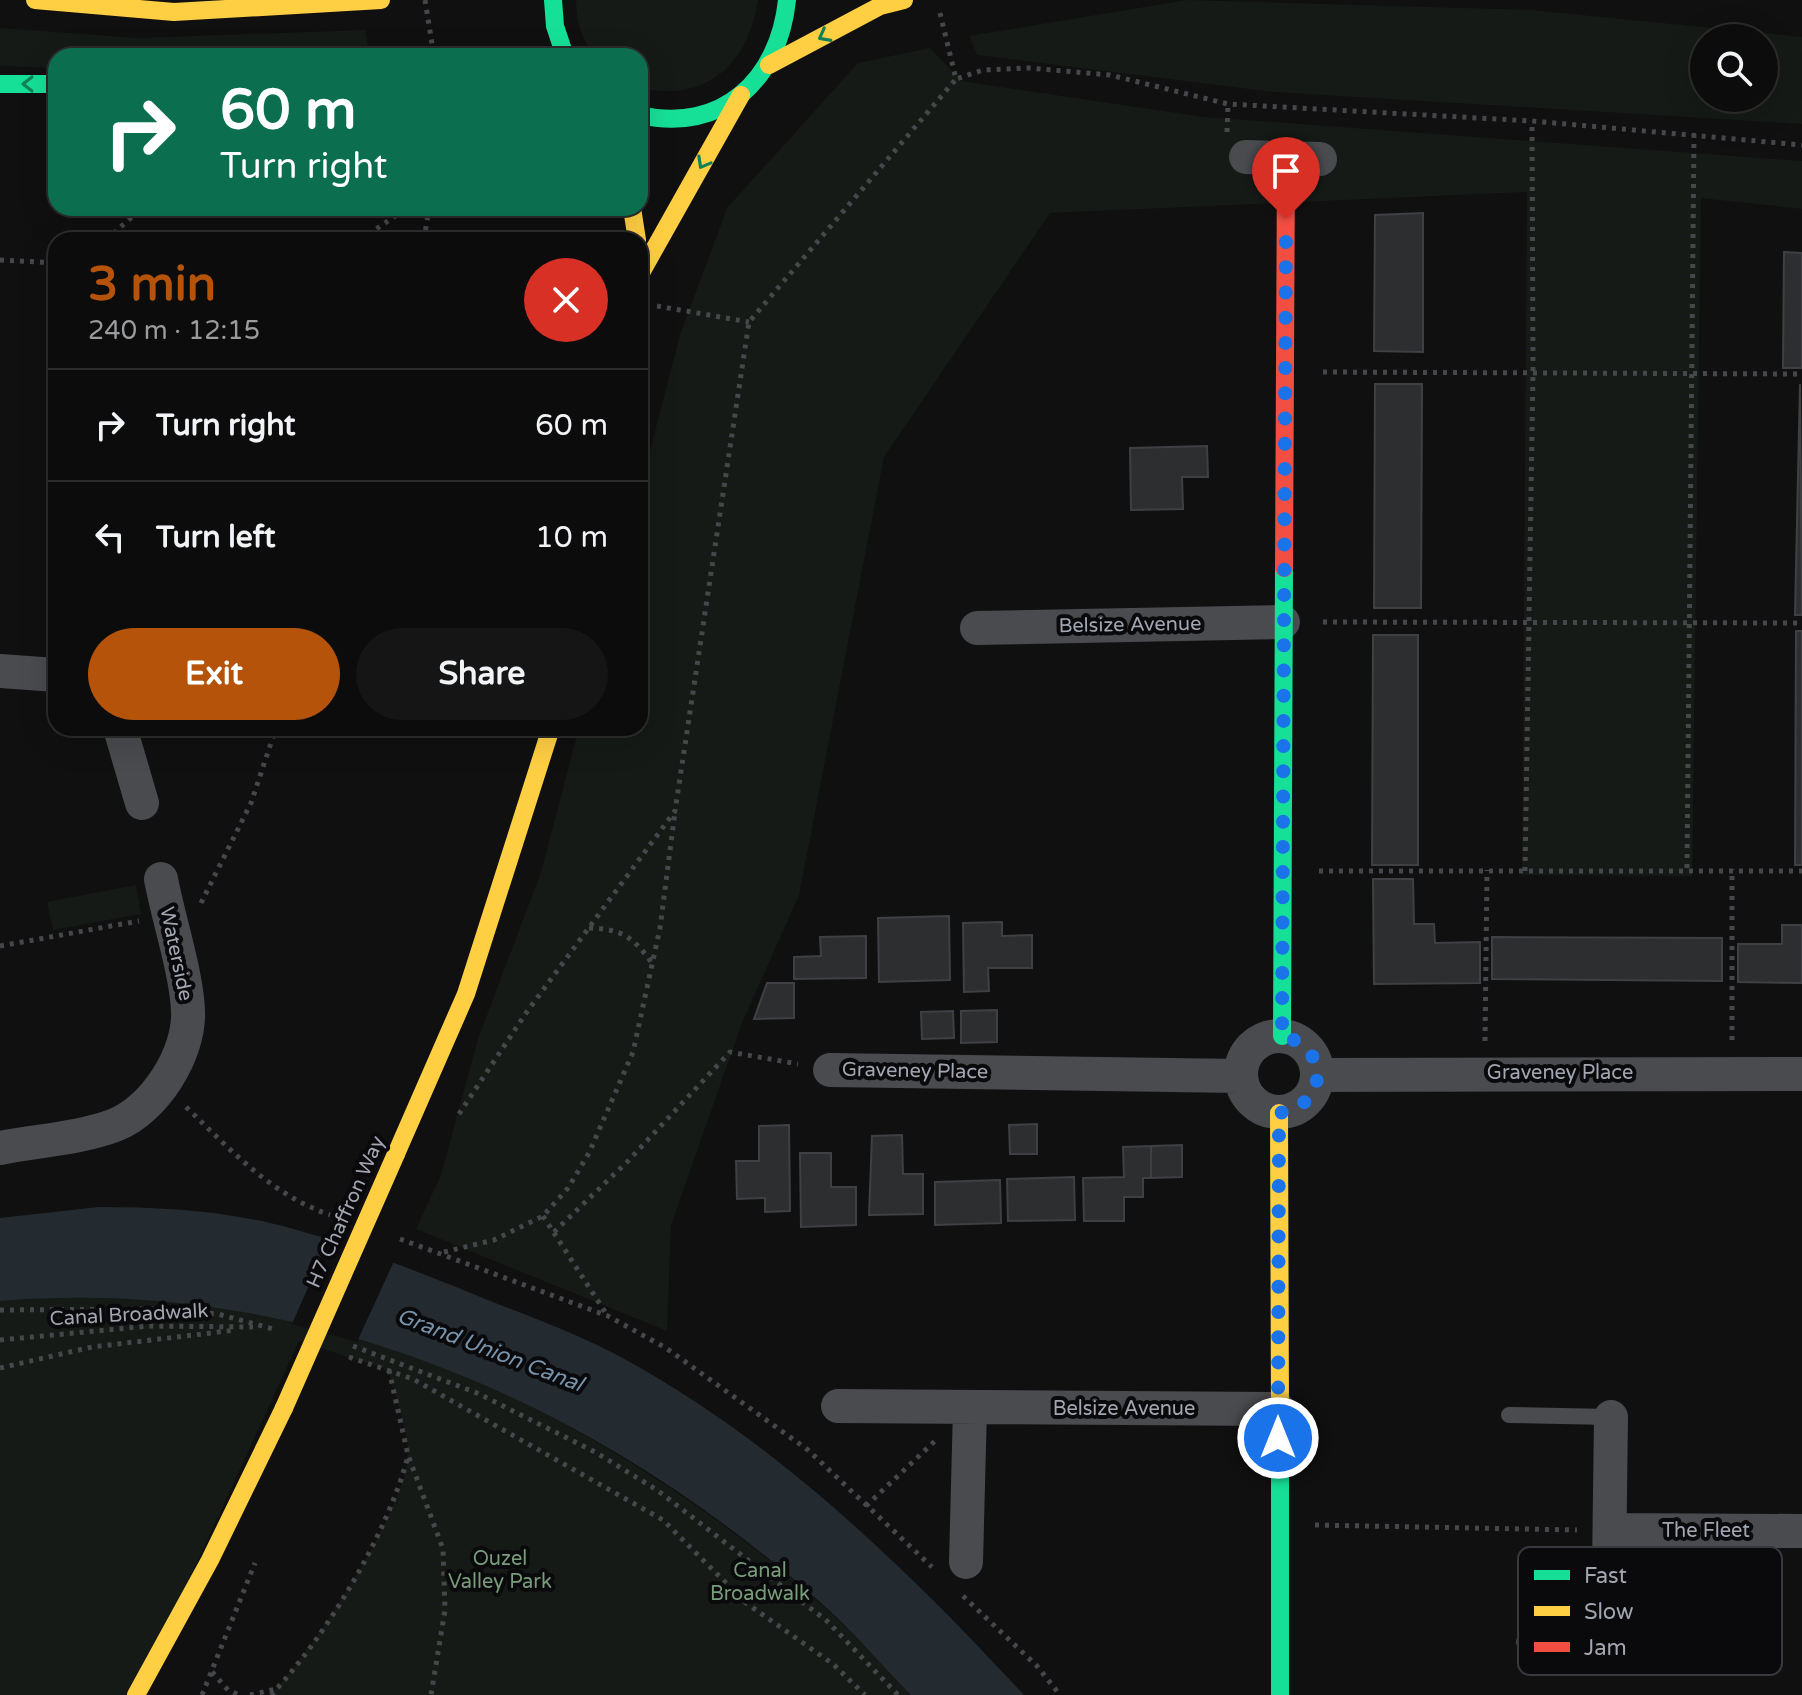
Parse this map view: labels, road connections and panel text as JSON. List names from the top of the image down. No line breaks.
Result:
{"streets":{"street":["Belsize Avenue","Waterside","Graveney Place","H7 Chaffron Way","The Fleet"],"path":["Canal Broadwalk"]},"water":["Grand Union Canal"],"parks":["Ouzel Valley Park","Canal Broadwalk"],"legend":["Fast","Slow","Jam"],"page":{"turn":["60 m","Turn right"],"heading":["3 min","240 m · 12:15"],"list":[{"name":"Turn right","value":"60 m"},{"name":"Turn left","value":"10 m"}],"buttons":["Exit","Share"]}}
